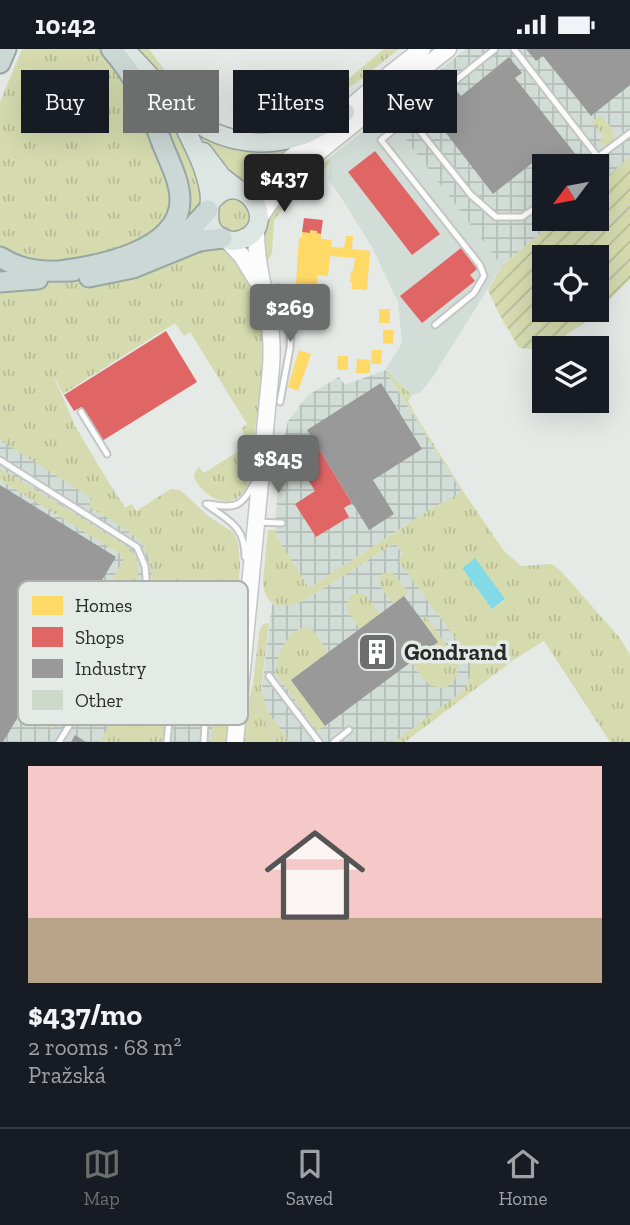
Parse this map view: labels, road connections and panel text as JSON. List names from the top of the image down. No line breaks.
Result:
{"places":{"building":["Gondrand"]},"legend":["Homes","Shops","Industry","Other"],"north":"bottom left","page":{"status":"10:42","chip":["Buy","Rent","Filters","New"],"price":["$437","$269","$845"],"list":[{"name":"$437/mo","note":"2 rooms · 68 m² · Pražská"}],"tabs":["Map","Saved","Home"]}}
